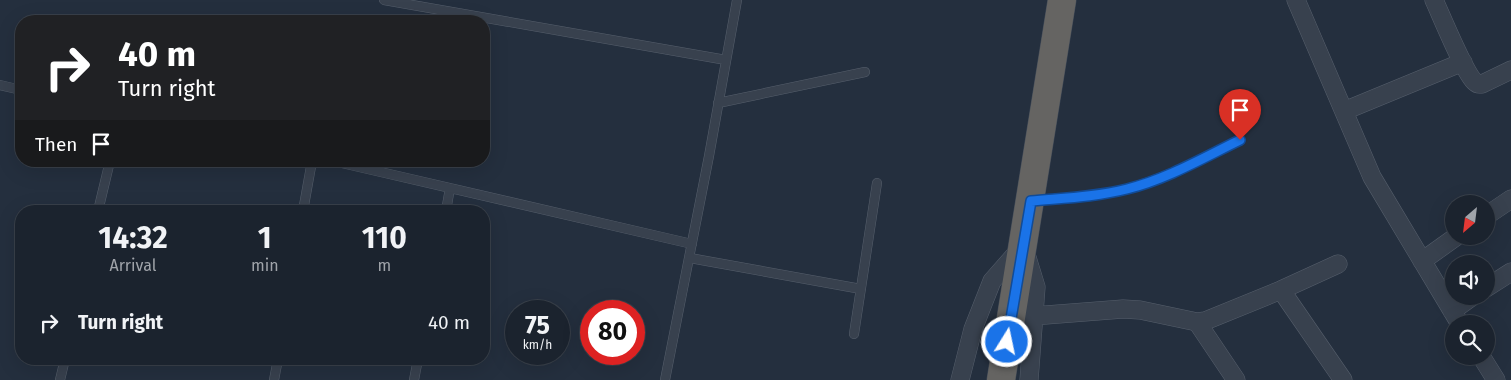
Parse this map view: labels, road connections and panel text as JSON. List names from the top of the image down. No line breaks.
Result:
{"north":"bottom left","page":{"turn":["40 m","Turn right"],"then":"Then","eta":["14:32","Arrival","1","min","110","m"],"list":[{"name":"Turn right","value":"40 m"}],"speed":"75 km/h","limit":"80"}}
